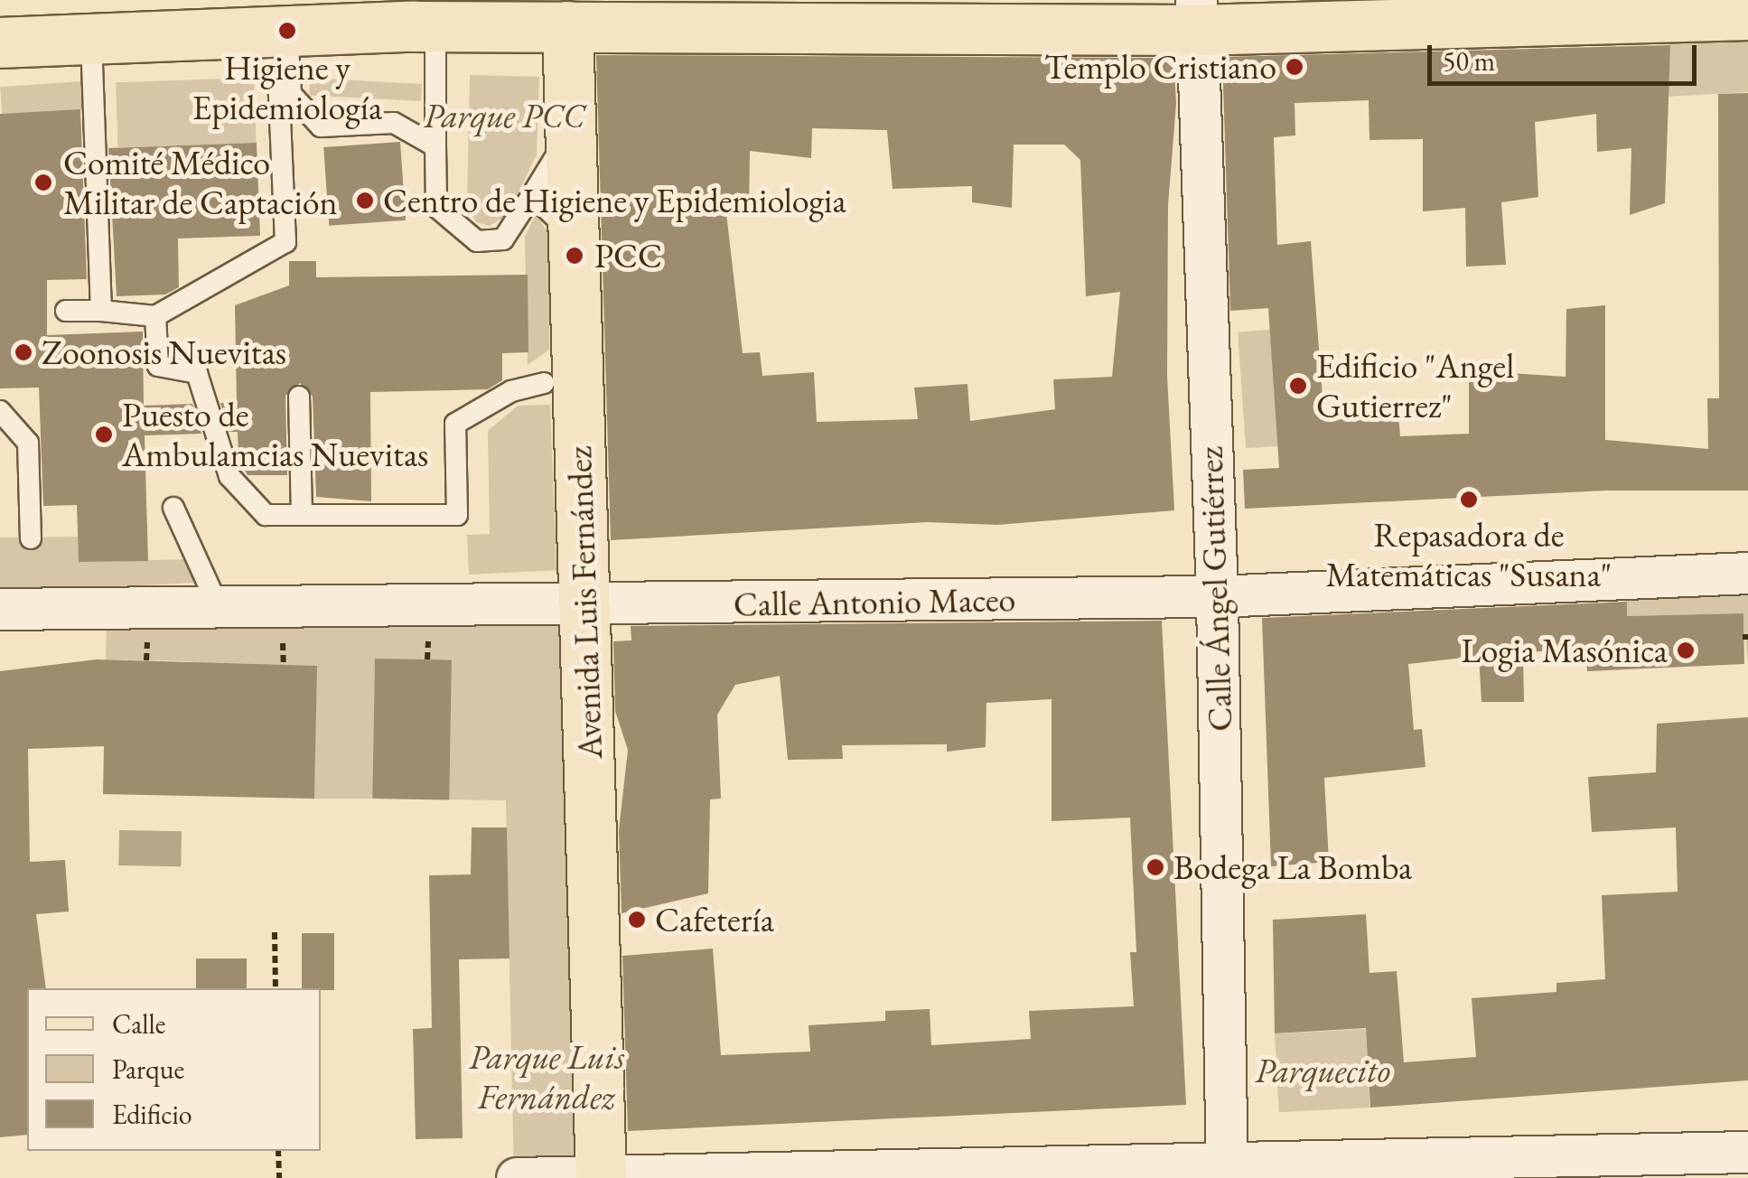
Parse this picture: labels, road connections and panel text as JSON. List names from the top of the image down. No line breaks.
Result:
{"streets":{"main road":["Avenida Luis Fernández"],"street":["Calle Ángel Gutiérrez","Calle Antonio Maceo"]},"crossings":[["Calle Ángel Gutiérrez","Calle Antonio Maceo"],["Calle Antonio Maceo","Avenida Luis Fernández"]],"parks":["Parque PCC","Parque Luis Fernández","Parquecito"],"places":["Higiene y Epidemiología","Templo Cristiano","Comité Médico Militar de Captación","Centro de Higiene y Epidemiologia","PCC","Zoonosis Nuevitas","Edificio \"Angel Gutierrez\"","Puesto de Ambulamcias Nuevitas","Repasadora de Matemáticas \"Susana\"","Logia Masónica","Bodega La Bomba","Cafetería"],"legend":["Calle","Parque","Edificio"],"scale_bar":"50 m"}
